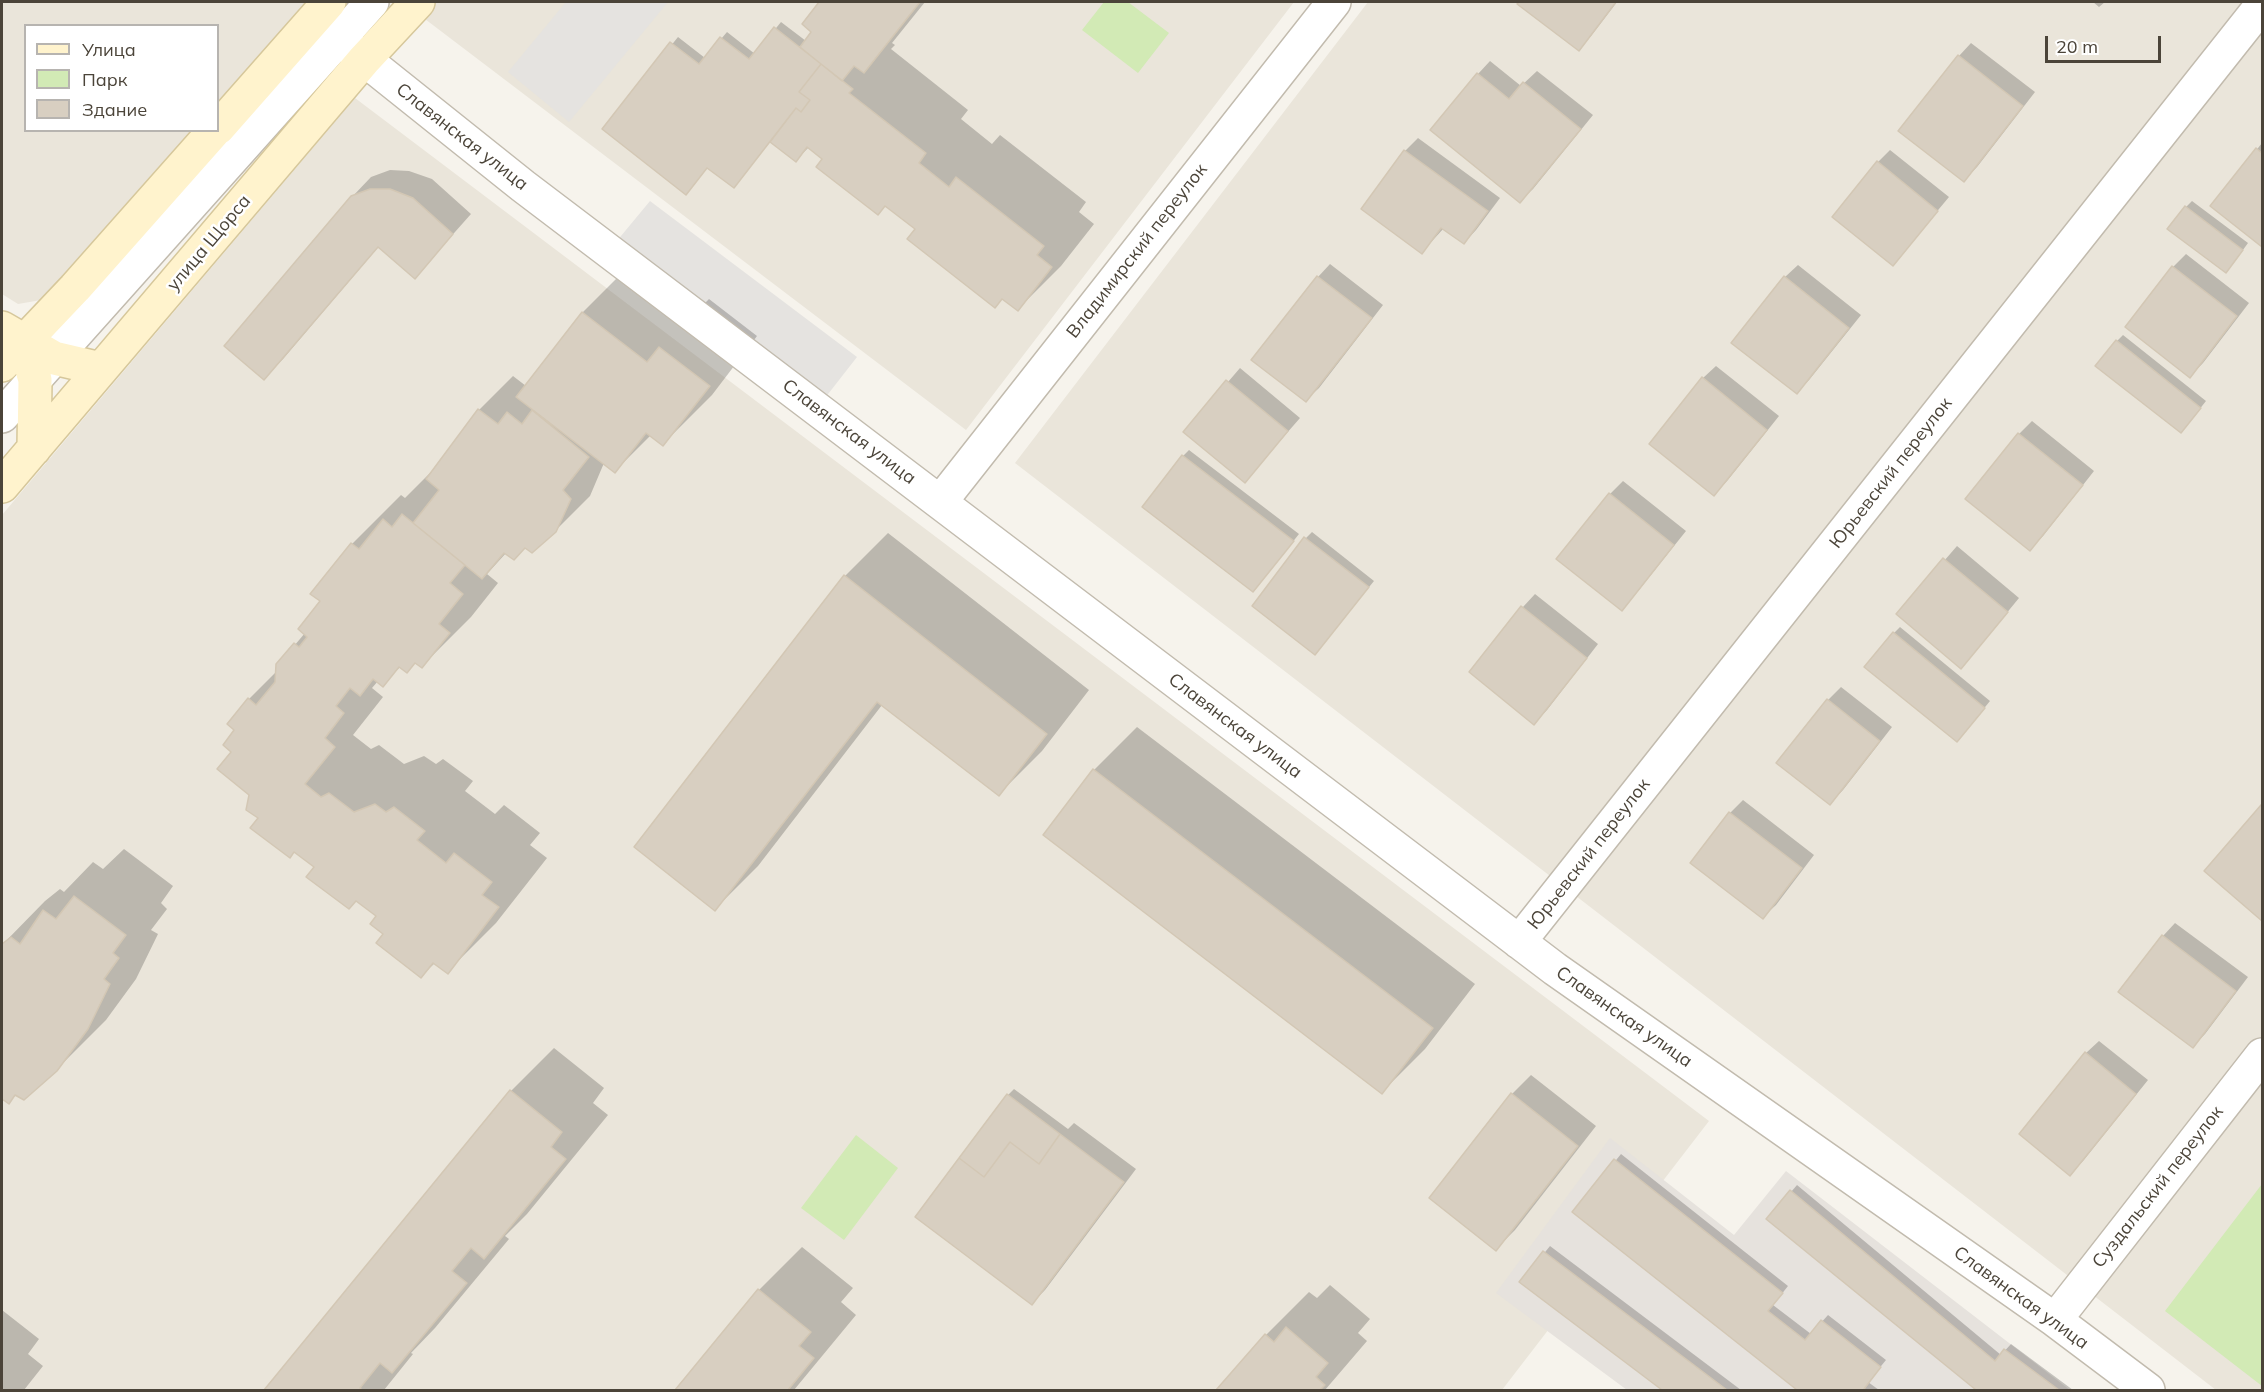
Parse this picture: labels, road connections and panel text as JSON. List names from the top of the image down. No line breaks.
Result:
{"streets":{"main road":["улица Щорса"],"street":["Славянская улица","Владимирский переулок","Юрьевский переулок","Суздальский переулок"]},"crossings":[["Славянская улица","улица Щорса"],["Славянская улица","Владимирский переулок"],["Славянская улица","Юрьевский переулок"],["Славянская улица","Суздальский переулок"]],"legend":["Улица","Парк","Здание"],"scale_bar":"20 m"}
